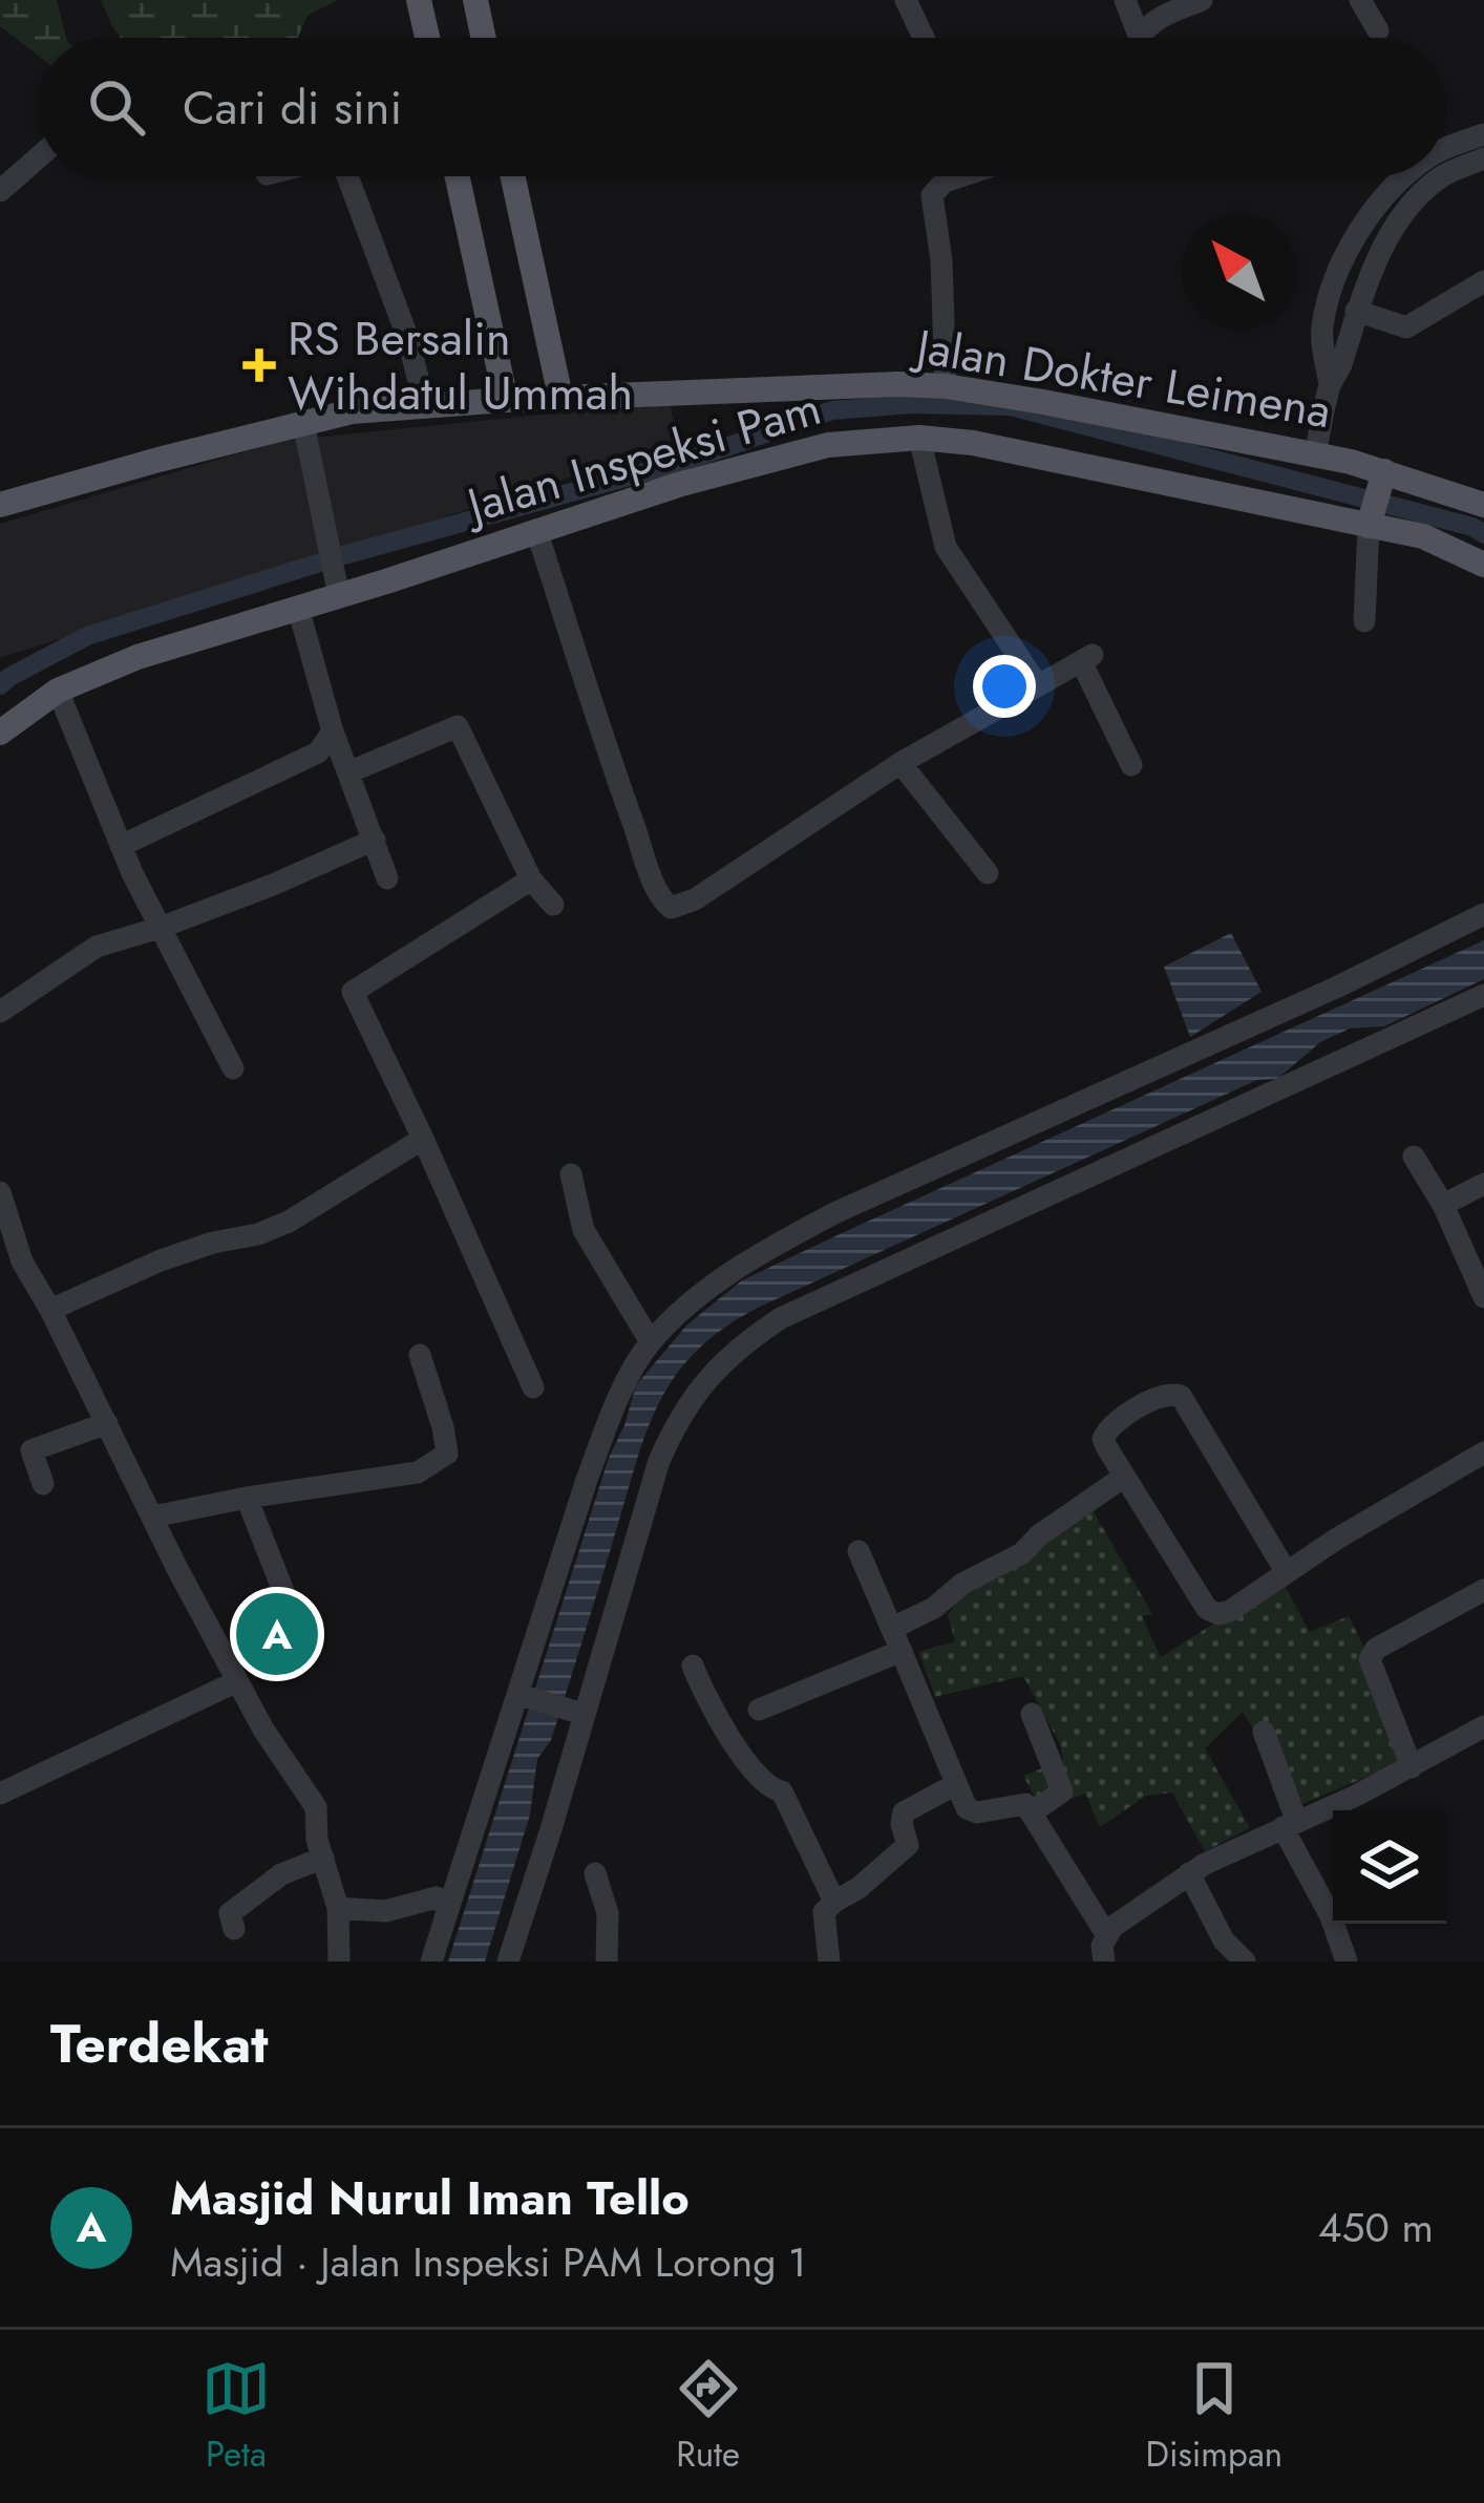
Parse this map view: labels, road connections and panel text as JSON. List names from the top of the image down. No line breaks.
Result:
{"streets":{"main road":["Jalan Dokter Leimena","Jalan Inspeksi Pam"]},"places":{"health":["RS Bersalin Wihdatul Ummah"]},"north":"top left","page":{"search":"Cari di sini","pins":"A","heading":"Terdekat","list":[{"mark":"A","name":"Masjid Nurul Iman Tello","note":"Masjid · Jalan Inspeksi PAM Lorong 1","value":"450 m"}],"nav":["Peta","Rute","Disimpan"]}}
